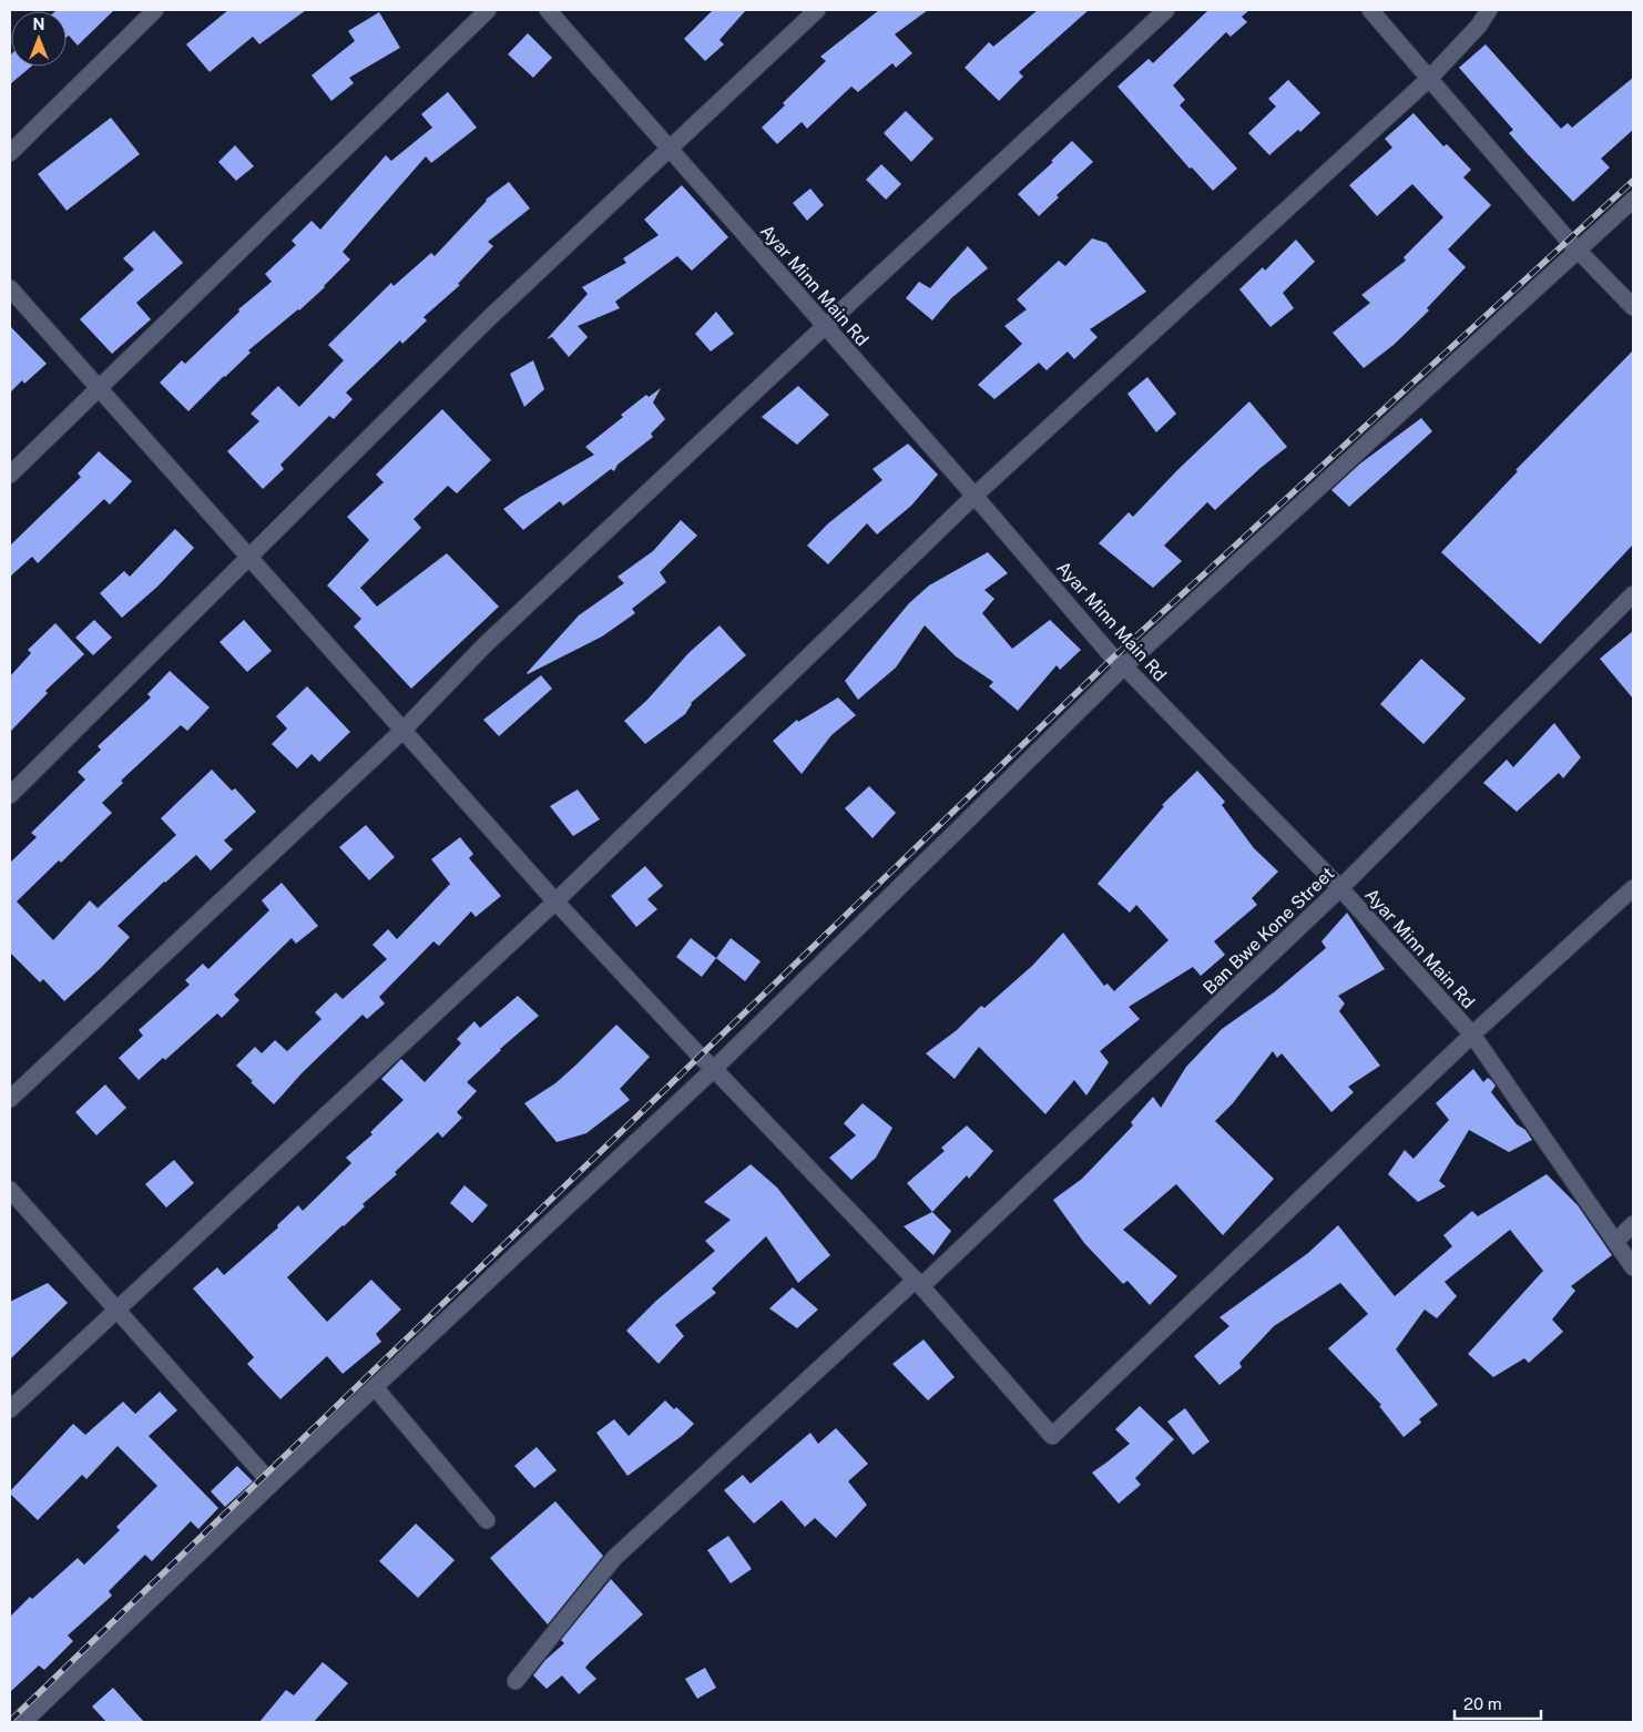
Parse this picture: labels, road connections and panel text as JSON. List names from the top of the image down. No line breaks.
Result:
{"streets":{"street":["Ayar Minn Main Rd","Ban Bwe Kone Street"]},"crossings":[["Ayar Minn Main Rd","Ban Bwe Kone Street"]],"scale_bar":"20 m","north":"top"}
